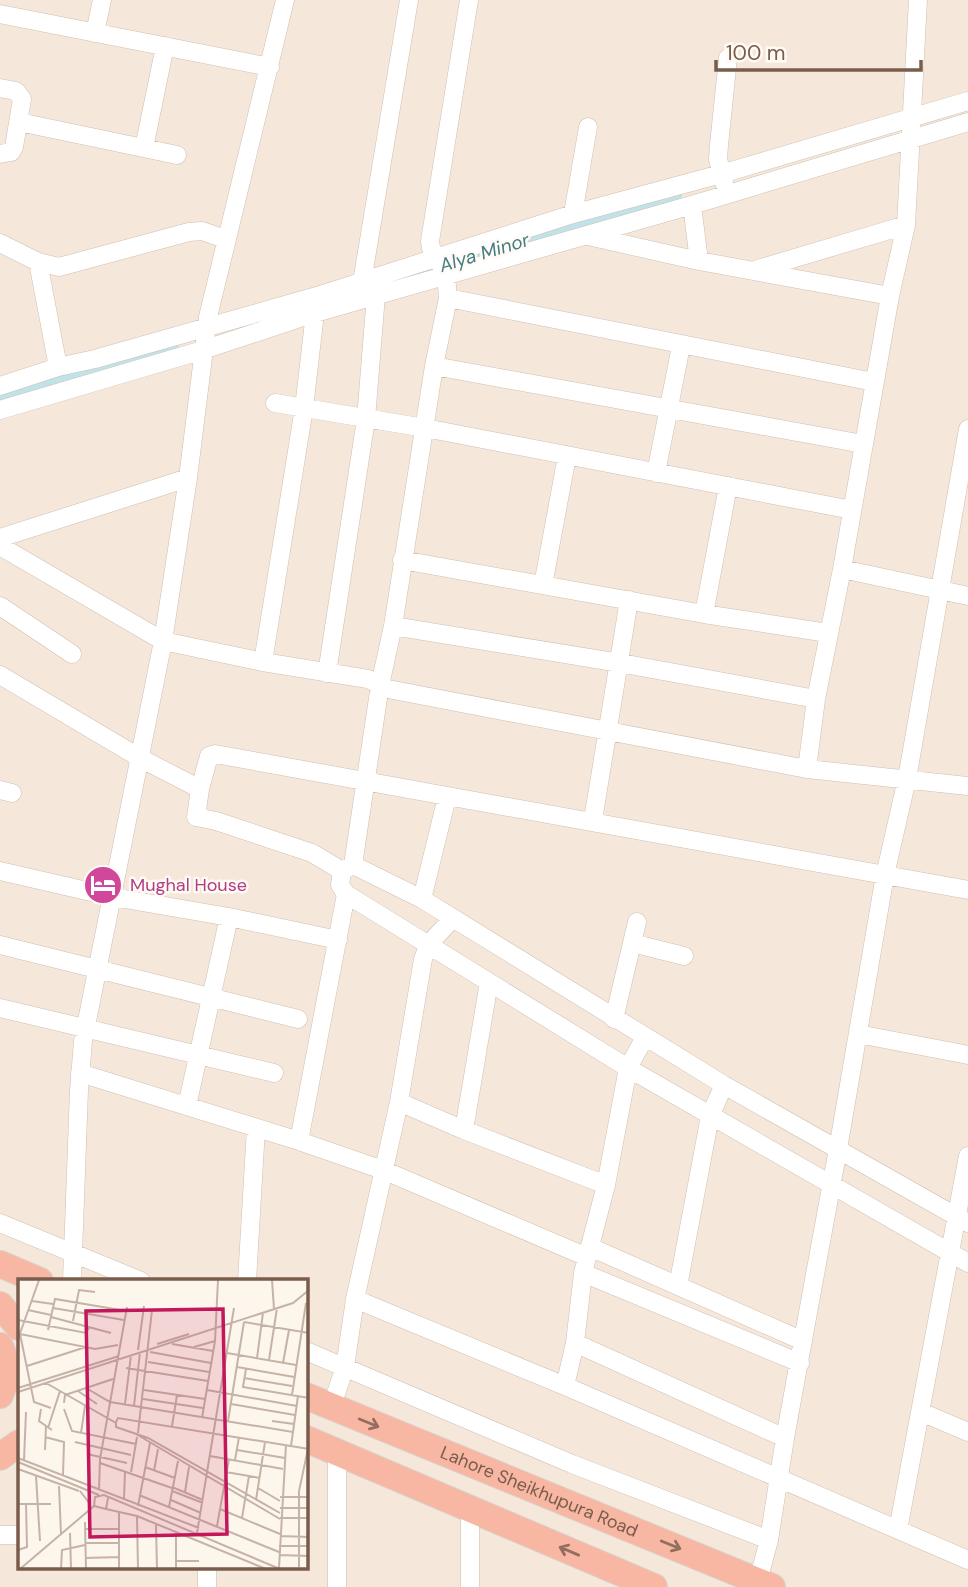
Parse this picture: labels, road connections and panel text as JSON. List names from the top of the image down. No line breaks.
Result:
{"streets":{"highway":["Lahore Sheikhupura Road"]},"water":["Alya Minor"],"places":{"hotel":["Mughal House"]},"scale_bar":"100 m"}
